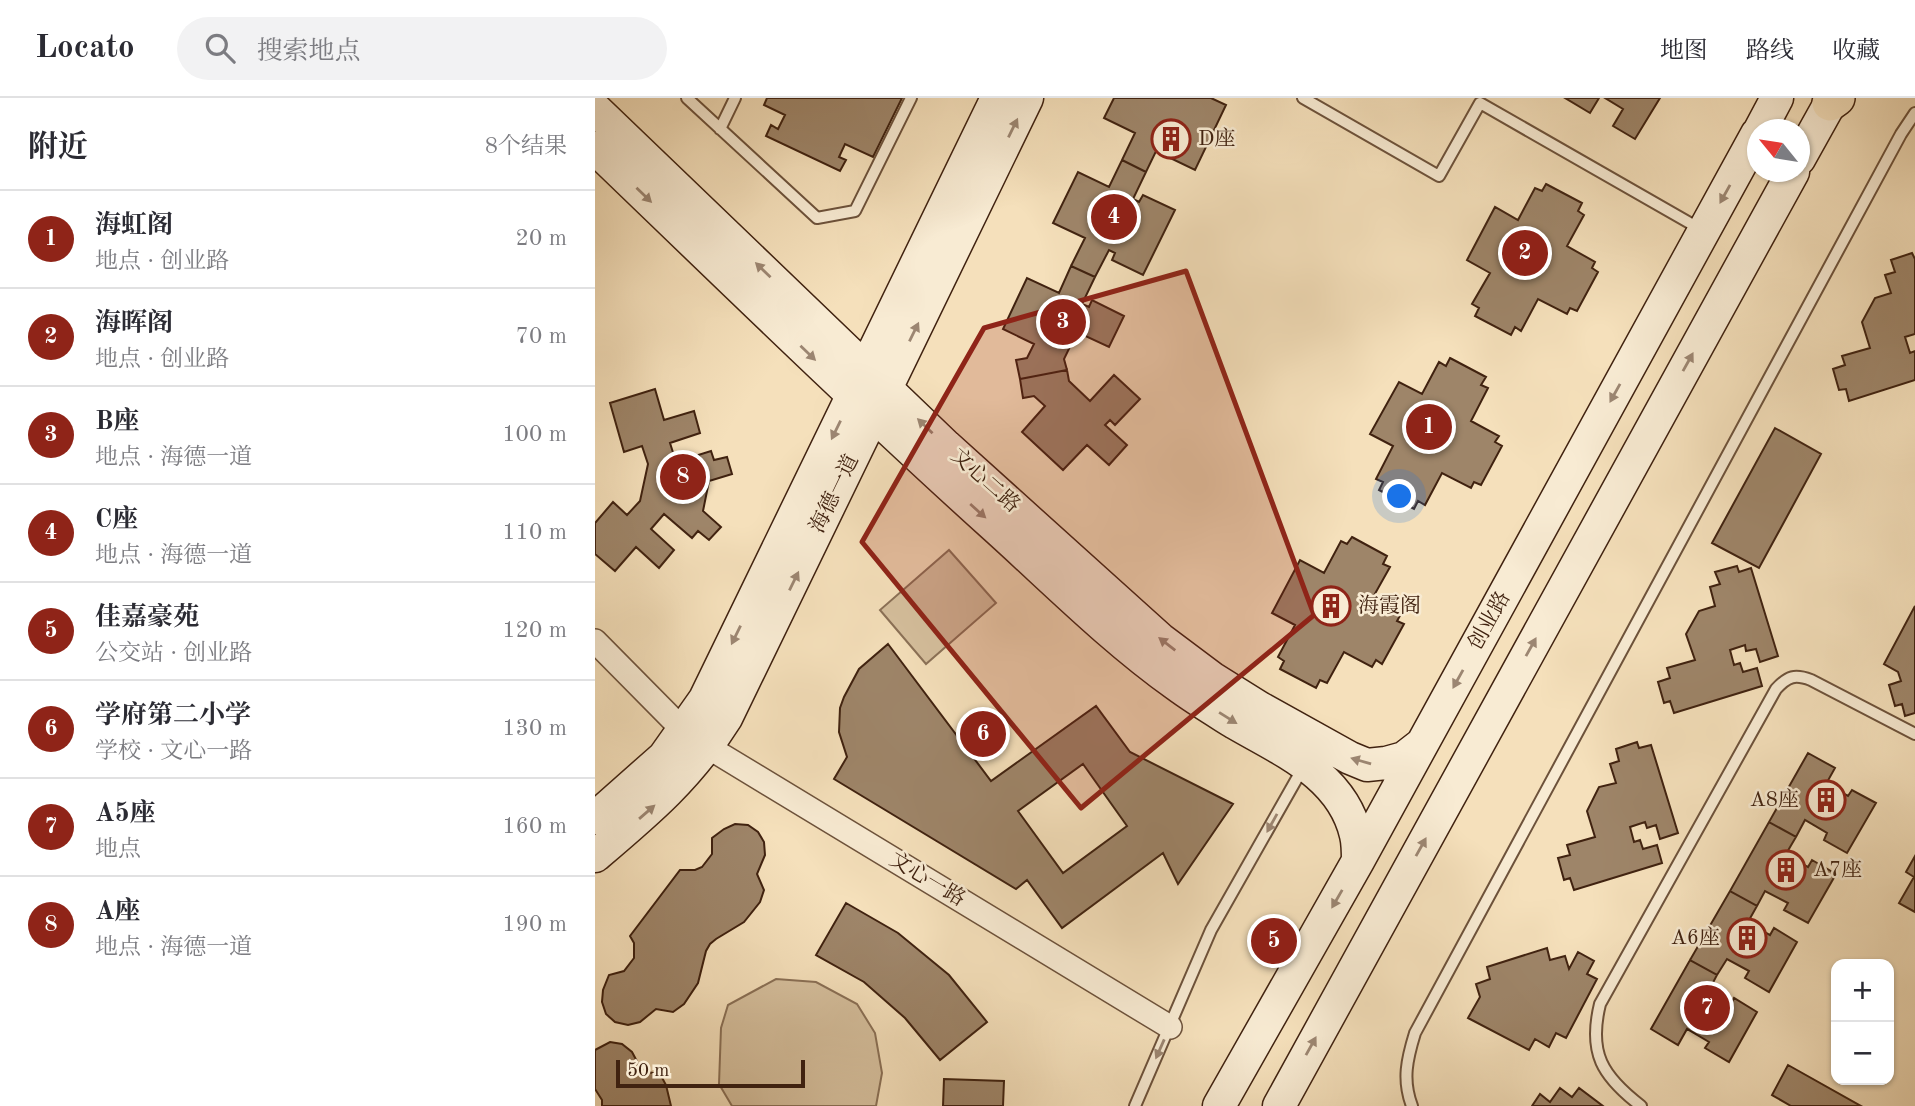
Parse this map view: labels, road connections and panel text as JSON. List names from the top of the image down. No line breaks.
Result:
{"streets":{"street":["文心二路","海德一道","创业路","文心一路"]},"crossings":[["文心二路","海德一道"],["文心二路","创业路"],["海德一道","文心一路"]],"places":{"building":["D座","海霞阁","A8座","A7座","A6座"]},"scale_bar":"50 m","north":"top left","page":{"header":"Locato","search":"搜索地点","nav":["地图","路线","收藏"],"heading":["附近","8个结果"],"list":[{"mark":"1","name":"海虹阁","note":"地点 · 创业路","value":"20 m"},{"mark":"2","name":"海晖阁","note":"地点 · 创业路","value":"70 m"},{"mark":"3","name":"B座","note":"地点 · 海德一道","value":"100 m"},{"mark":"4","name":"C座","note":"地点 · 海德一道","value":"110 m"},{"mark":"5","name":"佳嘉豪苑","note":"公交站 · 创业路","value":"120 m"},{"mark":"6","name":"学府第二小学","note":"学校 · 文心一路","value":"130 m"},{"mark":"7","name":"A5座","note":"地点","value":"160 m"},{"mark":"8","name":"A座","note":"地点 · 海德一道","value":"190 m"}],"pins":["4","2","3","1","8","6","5","7"],"map_buttons":["+","−"],"scale":"50 m"}}
